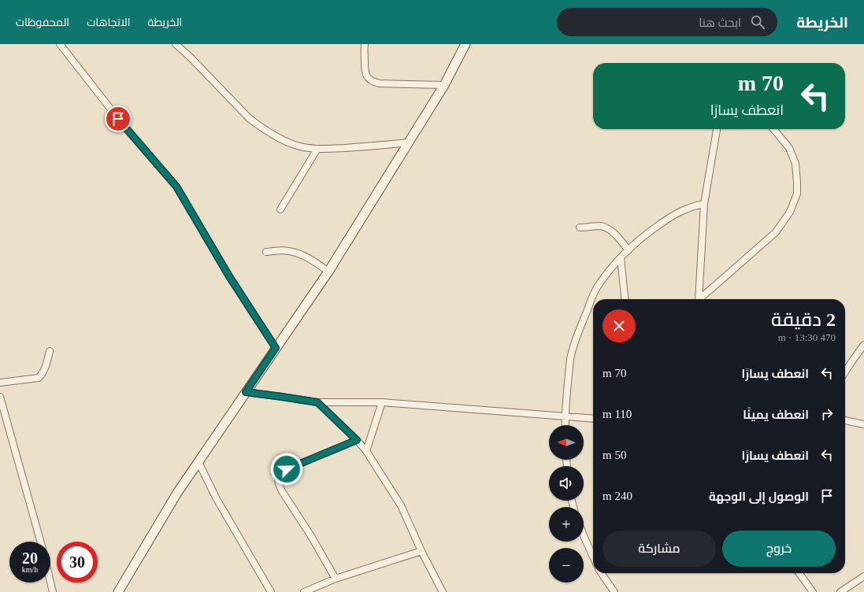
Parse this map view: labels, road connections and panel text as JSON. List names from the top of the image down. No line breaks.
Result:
{"north":"left","page":{"header":"الخريطة","search":"ابحث هنا","nav":["الخريطة","الاتجاهات","المحفوظات"],"turn":["70 m","انعطف يسارًا"],"heading":["2 دقيقة","470 m · 13:30"],"list":[{"name":"انعطف يسارًا","value":"70 m"},{"name":"انعطف يمينًا","value":"110 m"},{"name":"انعطف يسارًا","value":"50 m"},{"name":"الوصول إلى الوجهة","value":"240 m"}],"map_buttons":["+","−"],"buttons":["خروج","مشاركة"],"speed":"20 km/h","limit":"30"}}
